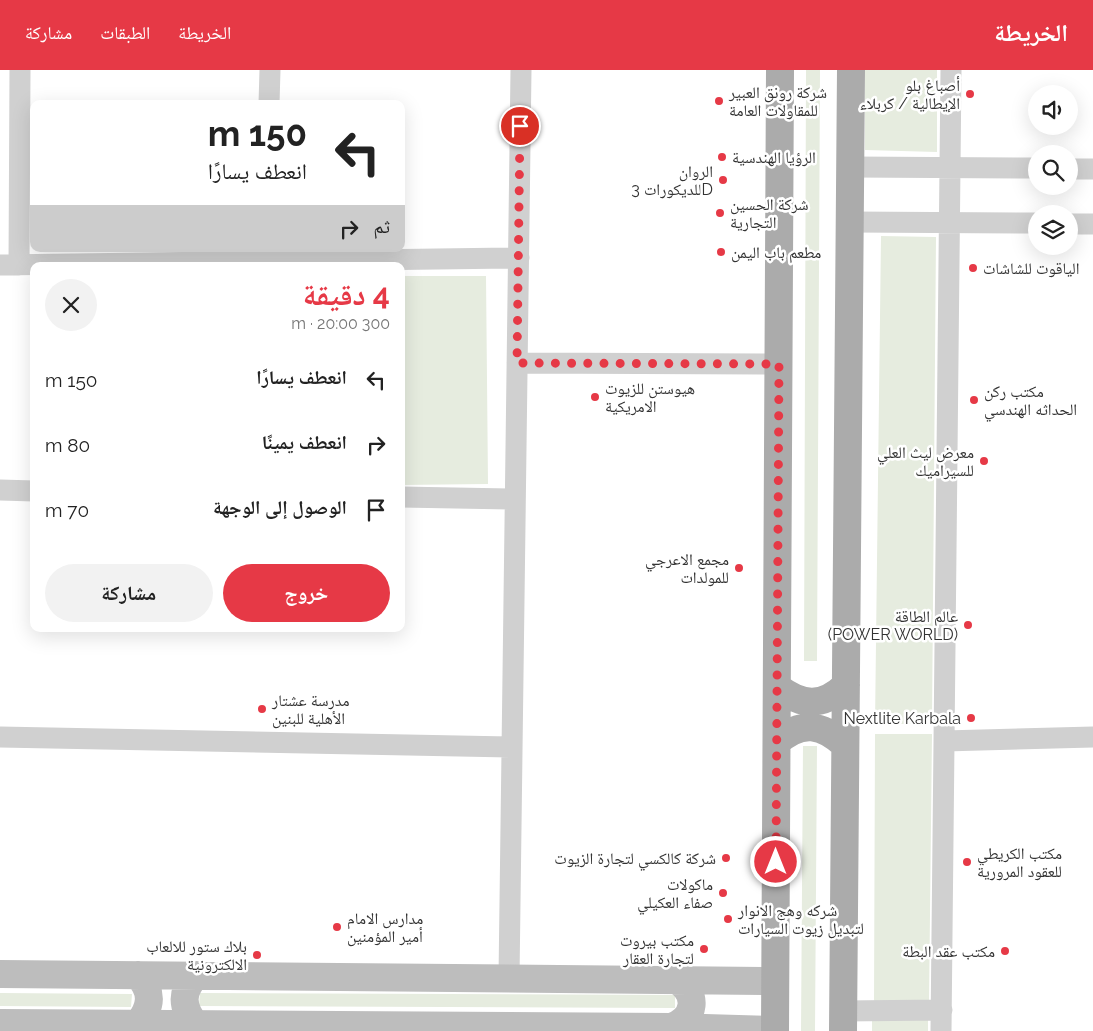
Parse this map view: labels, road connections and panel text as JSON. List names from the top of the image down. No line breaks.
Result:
{"places":["أصباغ بلو الإيطالية / كربلاء","شركة رونق العبير للمقاولات العامة","الرؤيا الهندسية","الروان للديكورات 3D","شركة الحسين التجارية","مطعم باب اليمن","الياقوت للشاشات","هيوستن للزيوت الامريكية","مكتب ركن الحداثه الهندسي","معرض ليث العلي للسيراميك","مجمع الاعرجي للمولدات","عالم الطاقة (POWER WORLD)","مدرسة عشتار الأهلية للبنين","Nextlite Karbala","شركة كالكسي لتجارة الزيوت","مكتب الكريطي للعقود المرورية","ماكولات صفاء العكيلي","شركه وهج الانوار لتبديل زيوت السيارات","مدارس الامام أمير المؤمنين","مكتب بيروت لتجارة العقار","مكتب عقد البطة","بلاك ستور للالعاب الالكترونية"],"page":{"header":"الخريطة","nav":["الخريطة","الطبقات","مشاركة"],"turn":["150 m","انعطف يسارًا"],"then":"ثم","heading":["4 دقيقة","300 m · 20:00"],"list":[{"name":"انعطف يسارًا","value":"150 m"},{"name":"انعطف يمينًا","value":"80 m"},{"name":"الوصول إلى الوجهة","value":"70 m"}],"buttons":["خروج","مشاركة"]}}
